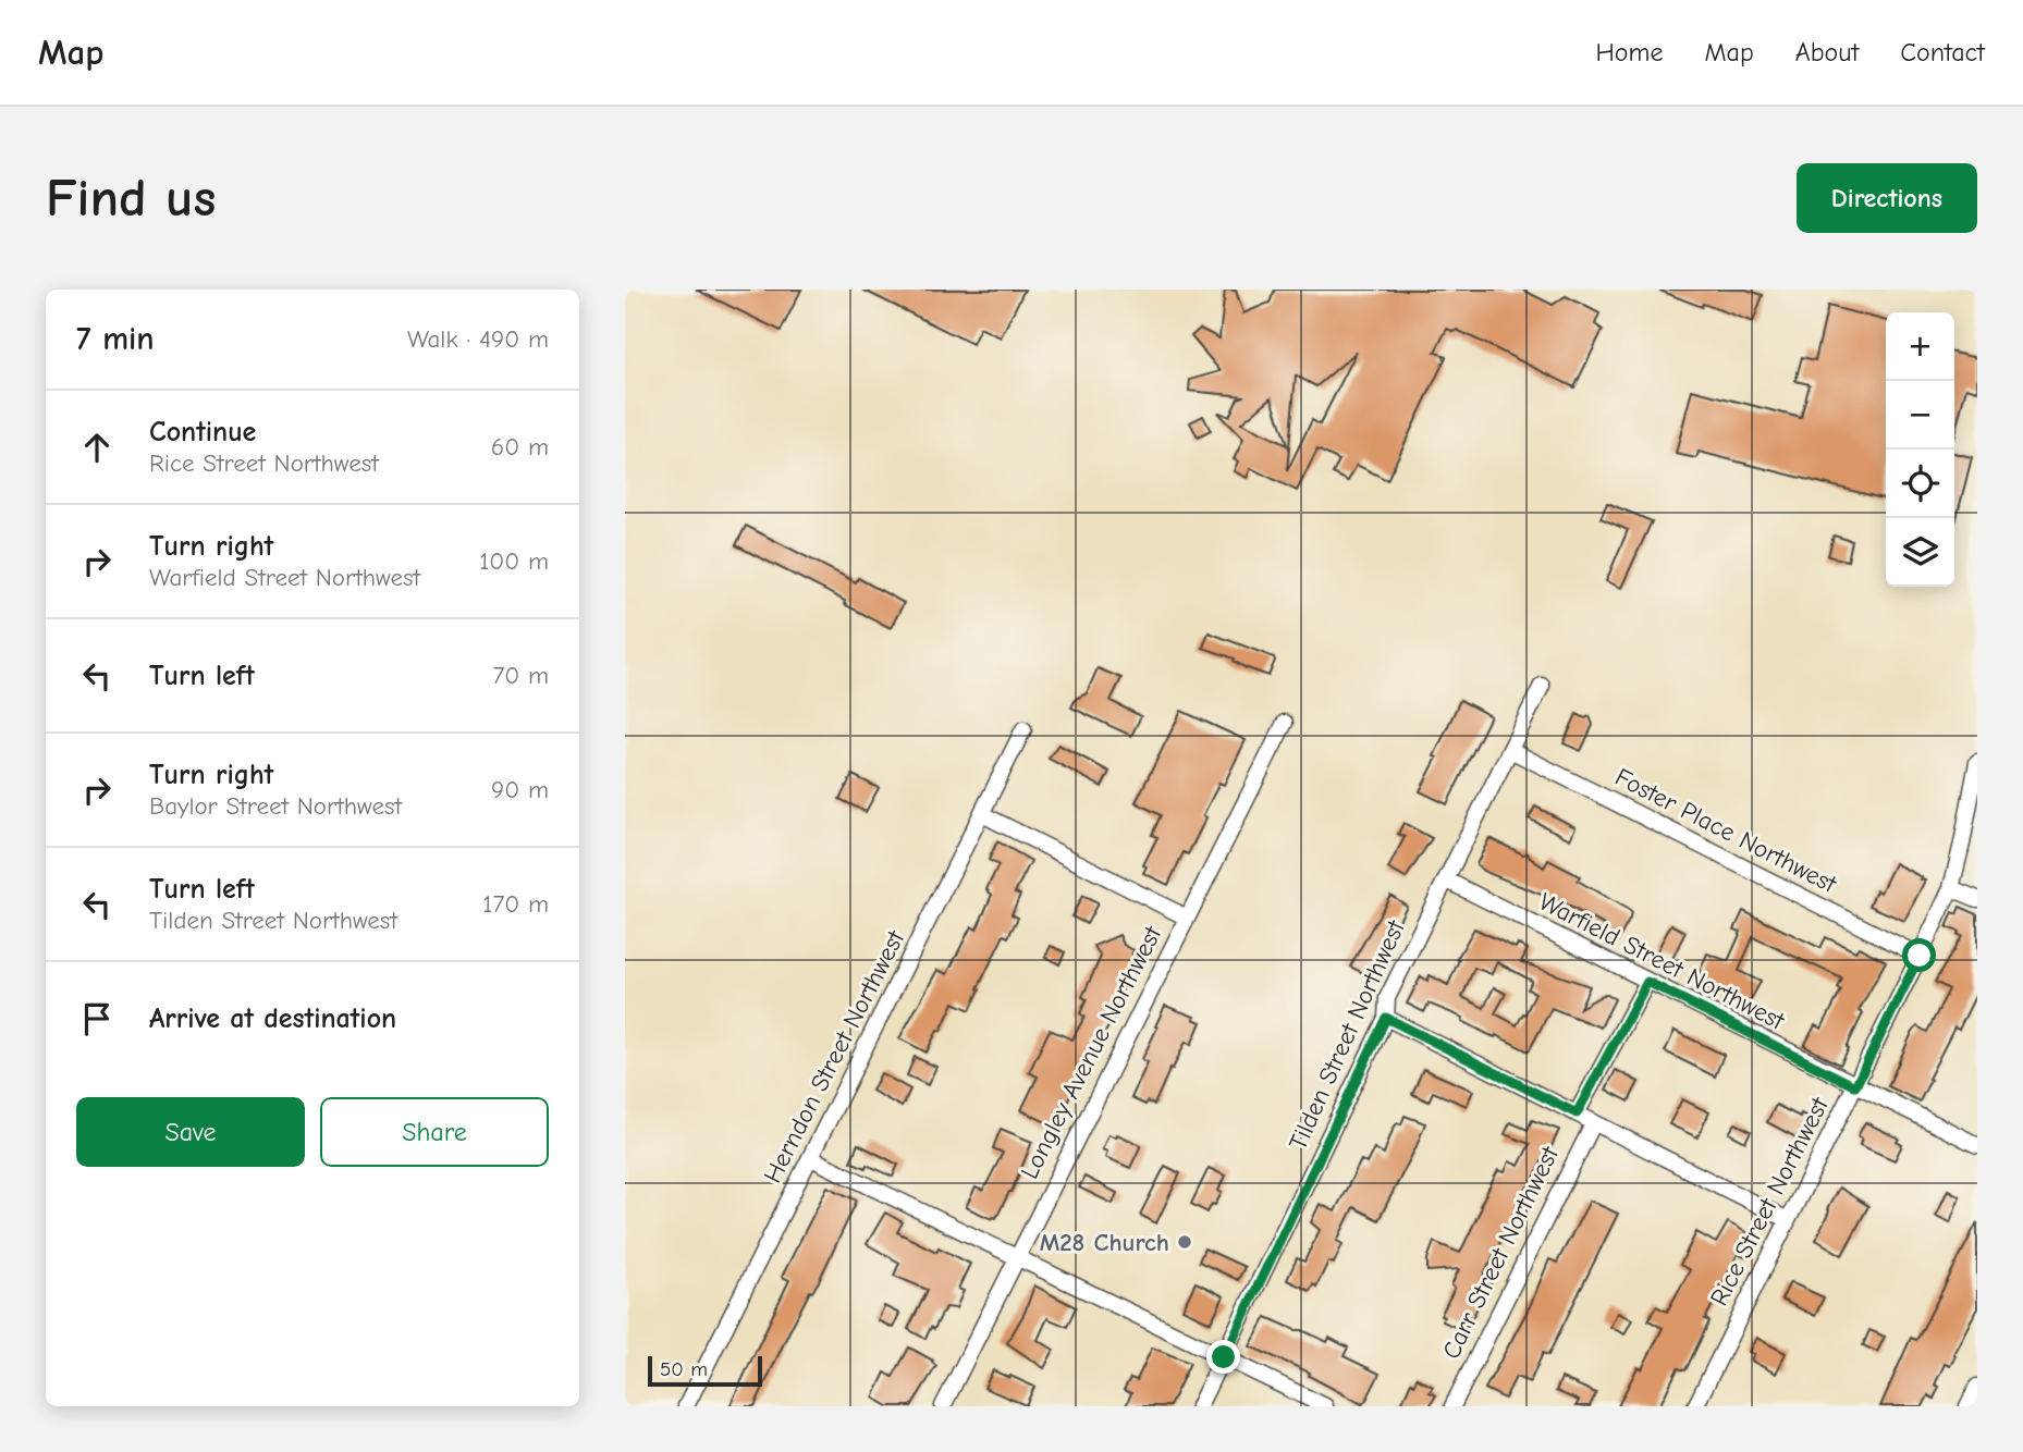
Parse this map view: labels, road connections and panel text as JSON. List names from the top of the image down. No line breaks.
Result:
{"streets":{"street":["Foster Place Northwest","Warfield Street Northwest","Tilden Street Northwest","Longley Avenue Northwest","Herndon Street Northwest","Rice Street Northwest","Carr Street Northwest"]},"crossings":[["Foster Place Northwest","Tilden Street Northwest"],["Foster Place Northwest","Rice Street Northwest"],["Warfield Street Northwest","Tilden Street Northwest"],["Warfield Street Northwest","Rice Street Northwest"]],"places":["M28 Church"],"scale_bar":"50 m","page":{"header":"Map","nav":["Home","Map","About","Contact"],"buttons":["Directions",["Save","Share"]],"title":"Find us","heading":["7 min","Walk · 490 m"],"map_buttons":["+","−"],"list":[["Continue","Rice Street Northwest","60 m"],["Turn right","Warfield Street Northwest","100 m"],["Turn left","70 m"],["Turn right","Baylor Street Northwest","90 m"],["Turn left","Tilden Street Northwest","170 m"],"Arrive at destination"],"scale":"50 m"}}
